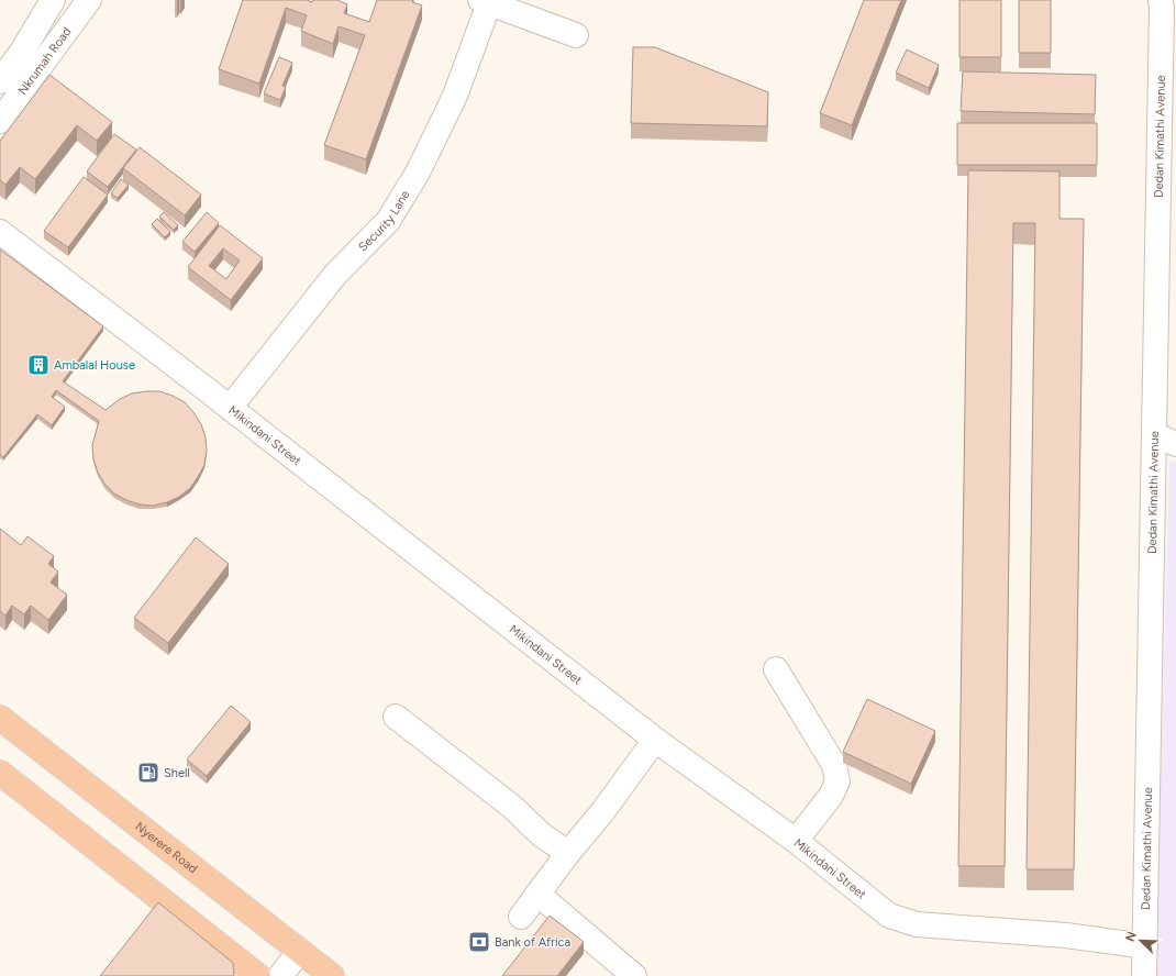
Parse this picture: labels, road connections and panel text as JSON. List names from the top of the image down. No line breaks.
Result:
{"streets":{"highway":["Nyerere Road"],"street":["Nkrumah Road","Dedan Kimathi Avenue","Security Lane","Mikindani Street"]},"crossings":[["Dedan Kimathi Avenue","Mikindani Street"],["Security Lane","Mikindani Street"]],"places":{"building":["Ambalal House"],"fuel station":["Shell"],"bank":["Bank of Africa"]},"north":"top left"}
